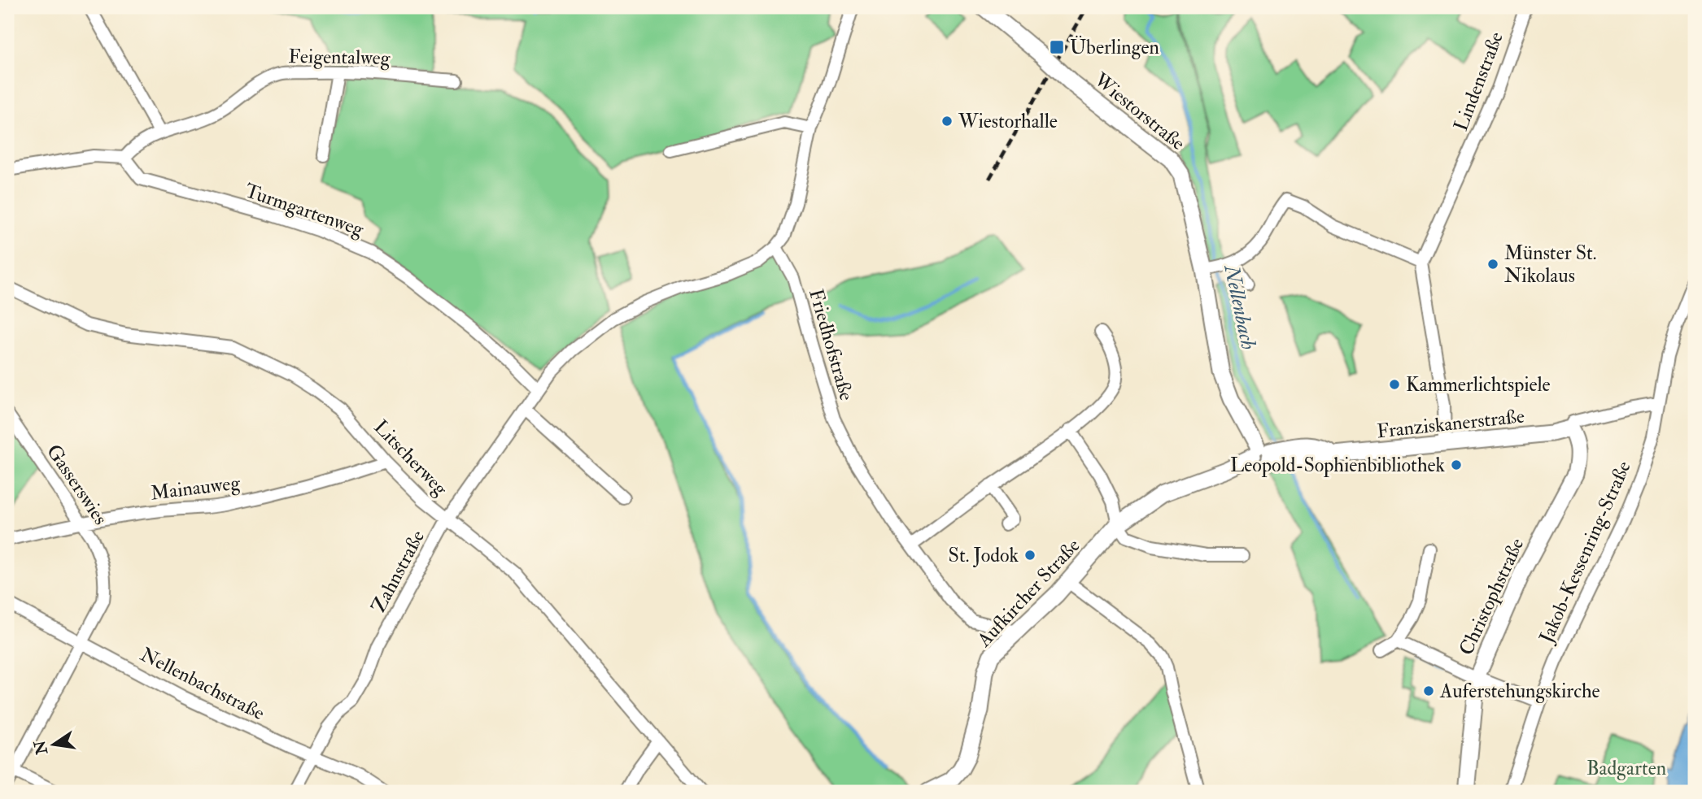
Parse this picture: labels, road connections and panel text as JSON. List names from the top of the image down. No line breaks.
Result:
{"streets":{"street":["Feigentalweg","Lindenstraße","Wiestorstraße","Turmgartenweg","Friedhofstraße","Franziskanerstraße","Litscherweg","Gasserswies","Mainauweg","Jakob-Kessenring-Straße","Zahnstraße","Aufkircher Straße","Christophstraße","Nellenbachstraße"]},"crossings":[["Feigentalweg","Turmgartenweg"],["Wiestorstraße","Franziskanerstraße"],["Wiestorstraße","Aufkircher Straße"],["Turmgartenweg","Zahnstraße"],["Friedhofstraße","Zahnstraße"],["Friedhofstraße","Aufkircher Straße"],["Franziskanerstraße","Aufkircher Straße"],["Franziskanerstraße","Christophstraße"],["Litscherweg","Mainauweg"],["Litscherweg","Zahnstraße"],["Gasserswies","Mainauweg"],["Gasserswies","Nellenbachstraße"],["Zahnstraße","Nellenbachstraße"]],"water":["Nellenbach"],"parks":["Badgarten"],"places":{"transit":["Überlingen"],"other":["Wiestorhalle","Münster St. Nikolaus","Kammerlichtspiele","Leopold-Sophienbibliothek","St. Jodok","Auferstehungskirche"]},"north":"left"}
